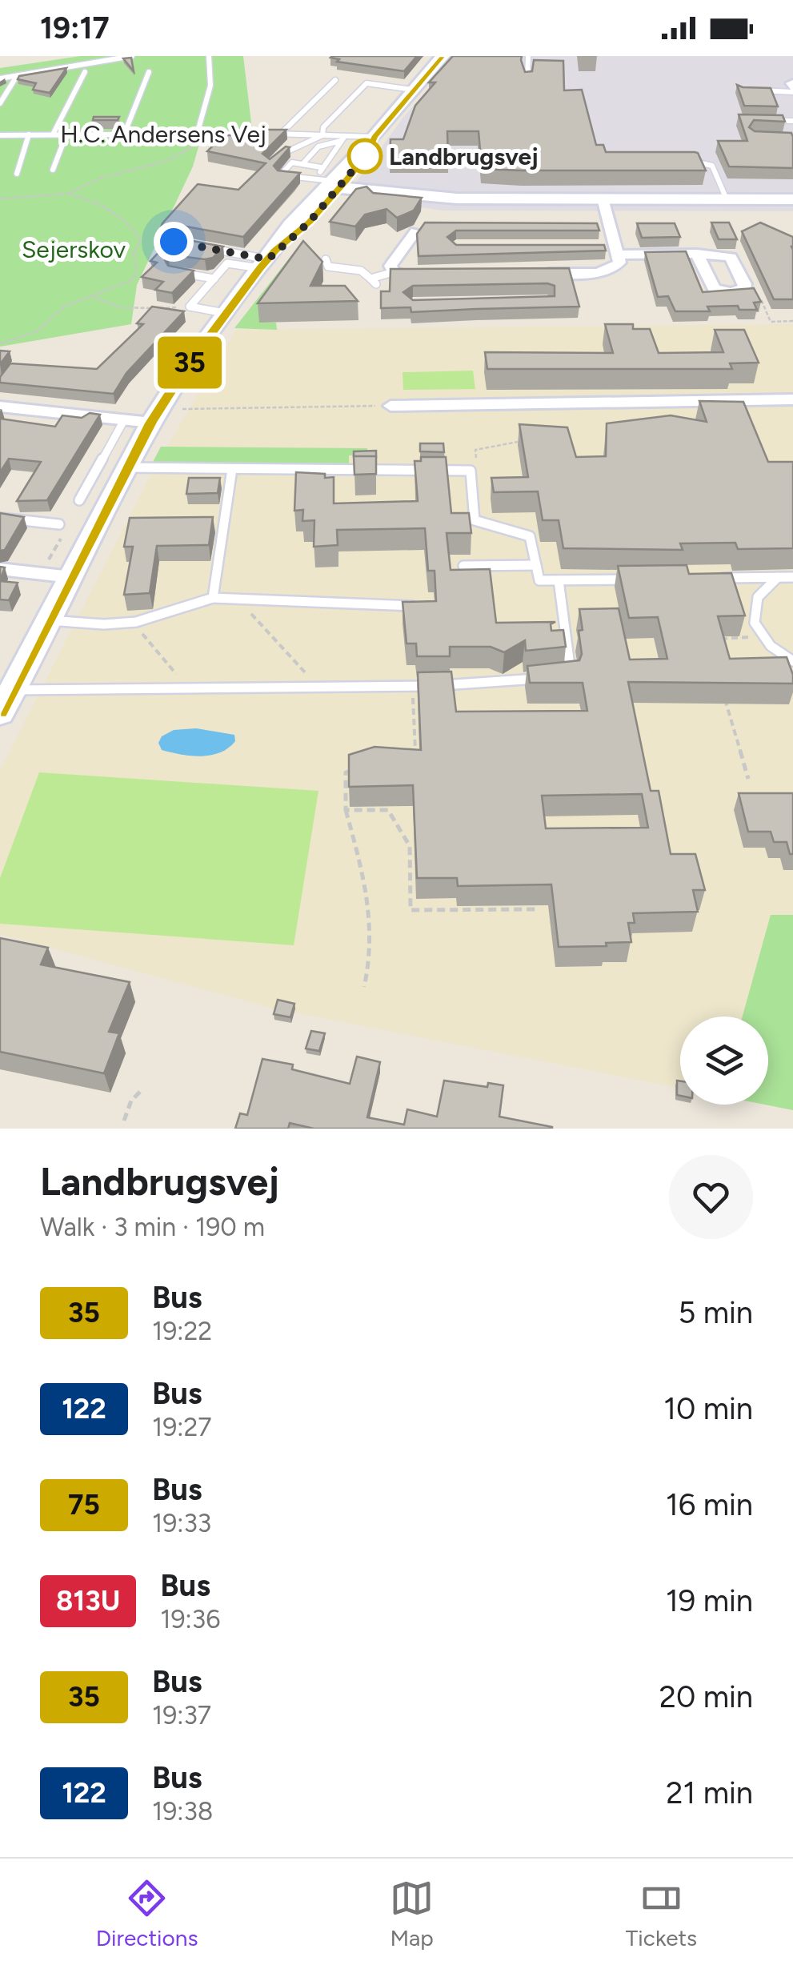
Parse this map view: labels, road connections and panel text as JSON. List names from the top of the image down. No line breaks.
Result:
{"streets":{"lane":["H.C. Andersens Vej"]},"parks":["Sejerskov"],"places":["Landbrugsvej"],"lines":["bus line 35"],"page":{"status":"19:17","on_map":"35","heading":["Landbrugsvej","Walk · 3 min · 190 m"],"list":[{"mark":"35","name":"Bus","note":"19:22","value":"5 min"},{"mark":"122","name":"Bus","note":"19:27","value":"10 min"},{"mark":"75","name":"Bus","note":"19:33","value":"16 min"},{"mark":"813U","name":"Bus","note":"19:36","value":"19 min"},{"mark":"35","name":"Bus","note":"19:37","value":"20 min"},{"mark":"122","name":"Bus","note":"19:38","value":"21 min"}],"tabs":["Directions","Map","Tickets"]}}
